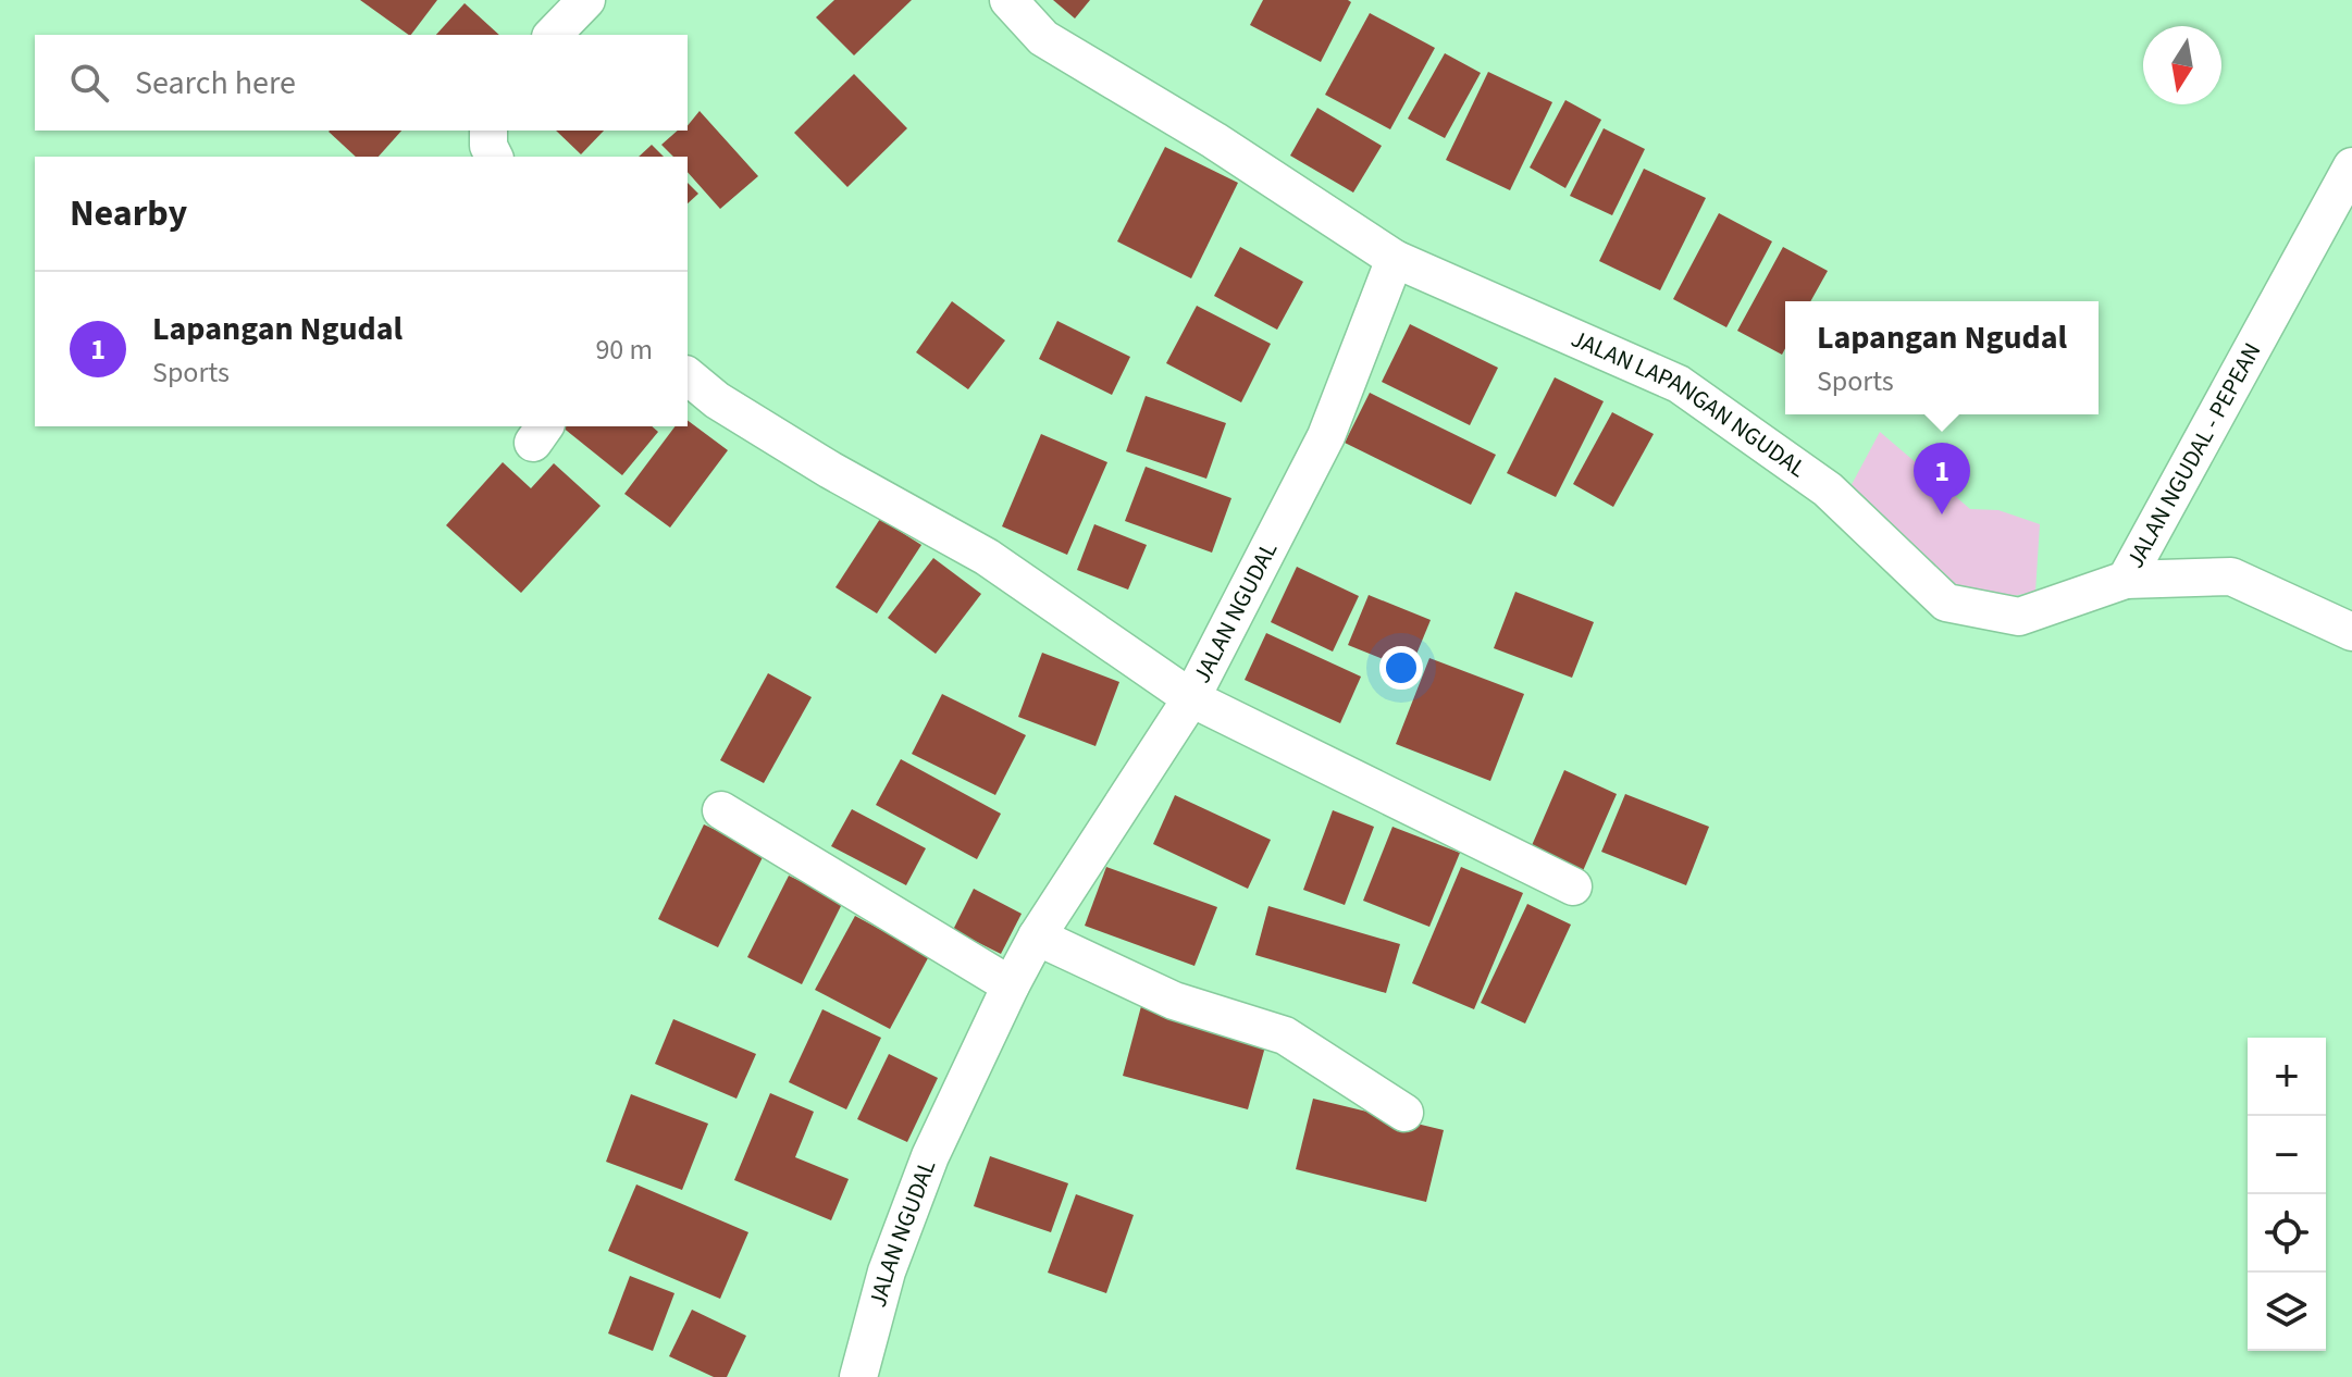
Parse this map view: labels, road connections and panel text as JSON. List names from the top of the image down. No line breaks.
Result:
{"streets":{"street":["JALAN LAPANGAN NGUDAL","JALAN NGUDAL - PEPEAN","JALAN NGUDAL"]},"crossings":[["JALAN LAPANGAN NGUDAL","JALAN NGUDAL - PEPEAN"],["JALAN LAPANGAN NGUDAL","JALAN NGUDAL"]],"north":"bottom","page":{"search":"Search here","heading":"Nearby","list":[{"mark":"1","name":"Lapangan Ngudal","note":"Sports","value":"90 m"}],"popup":["Lapangan Ngudal","Sports"],"pins":"1","map_buttons":["+","−"]}}
